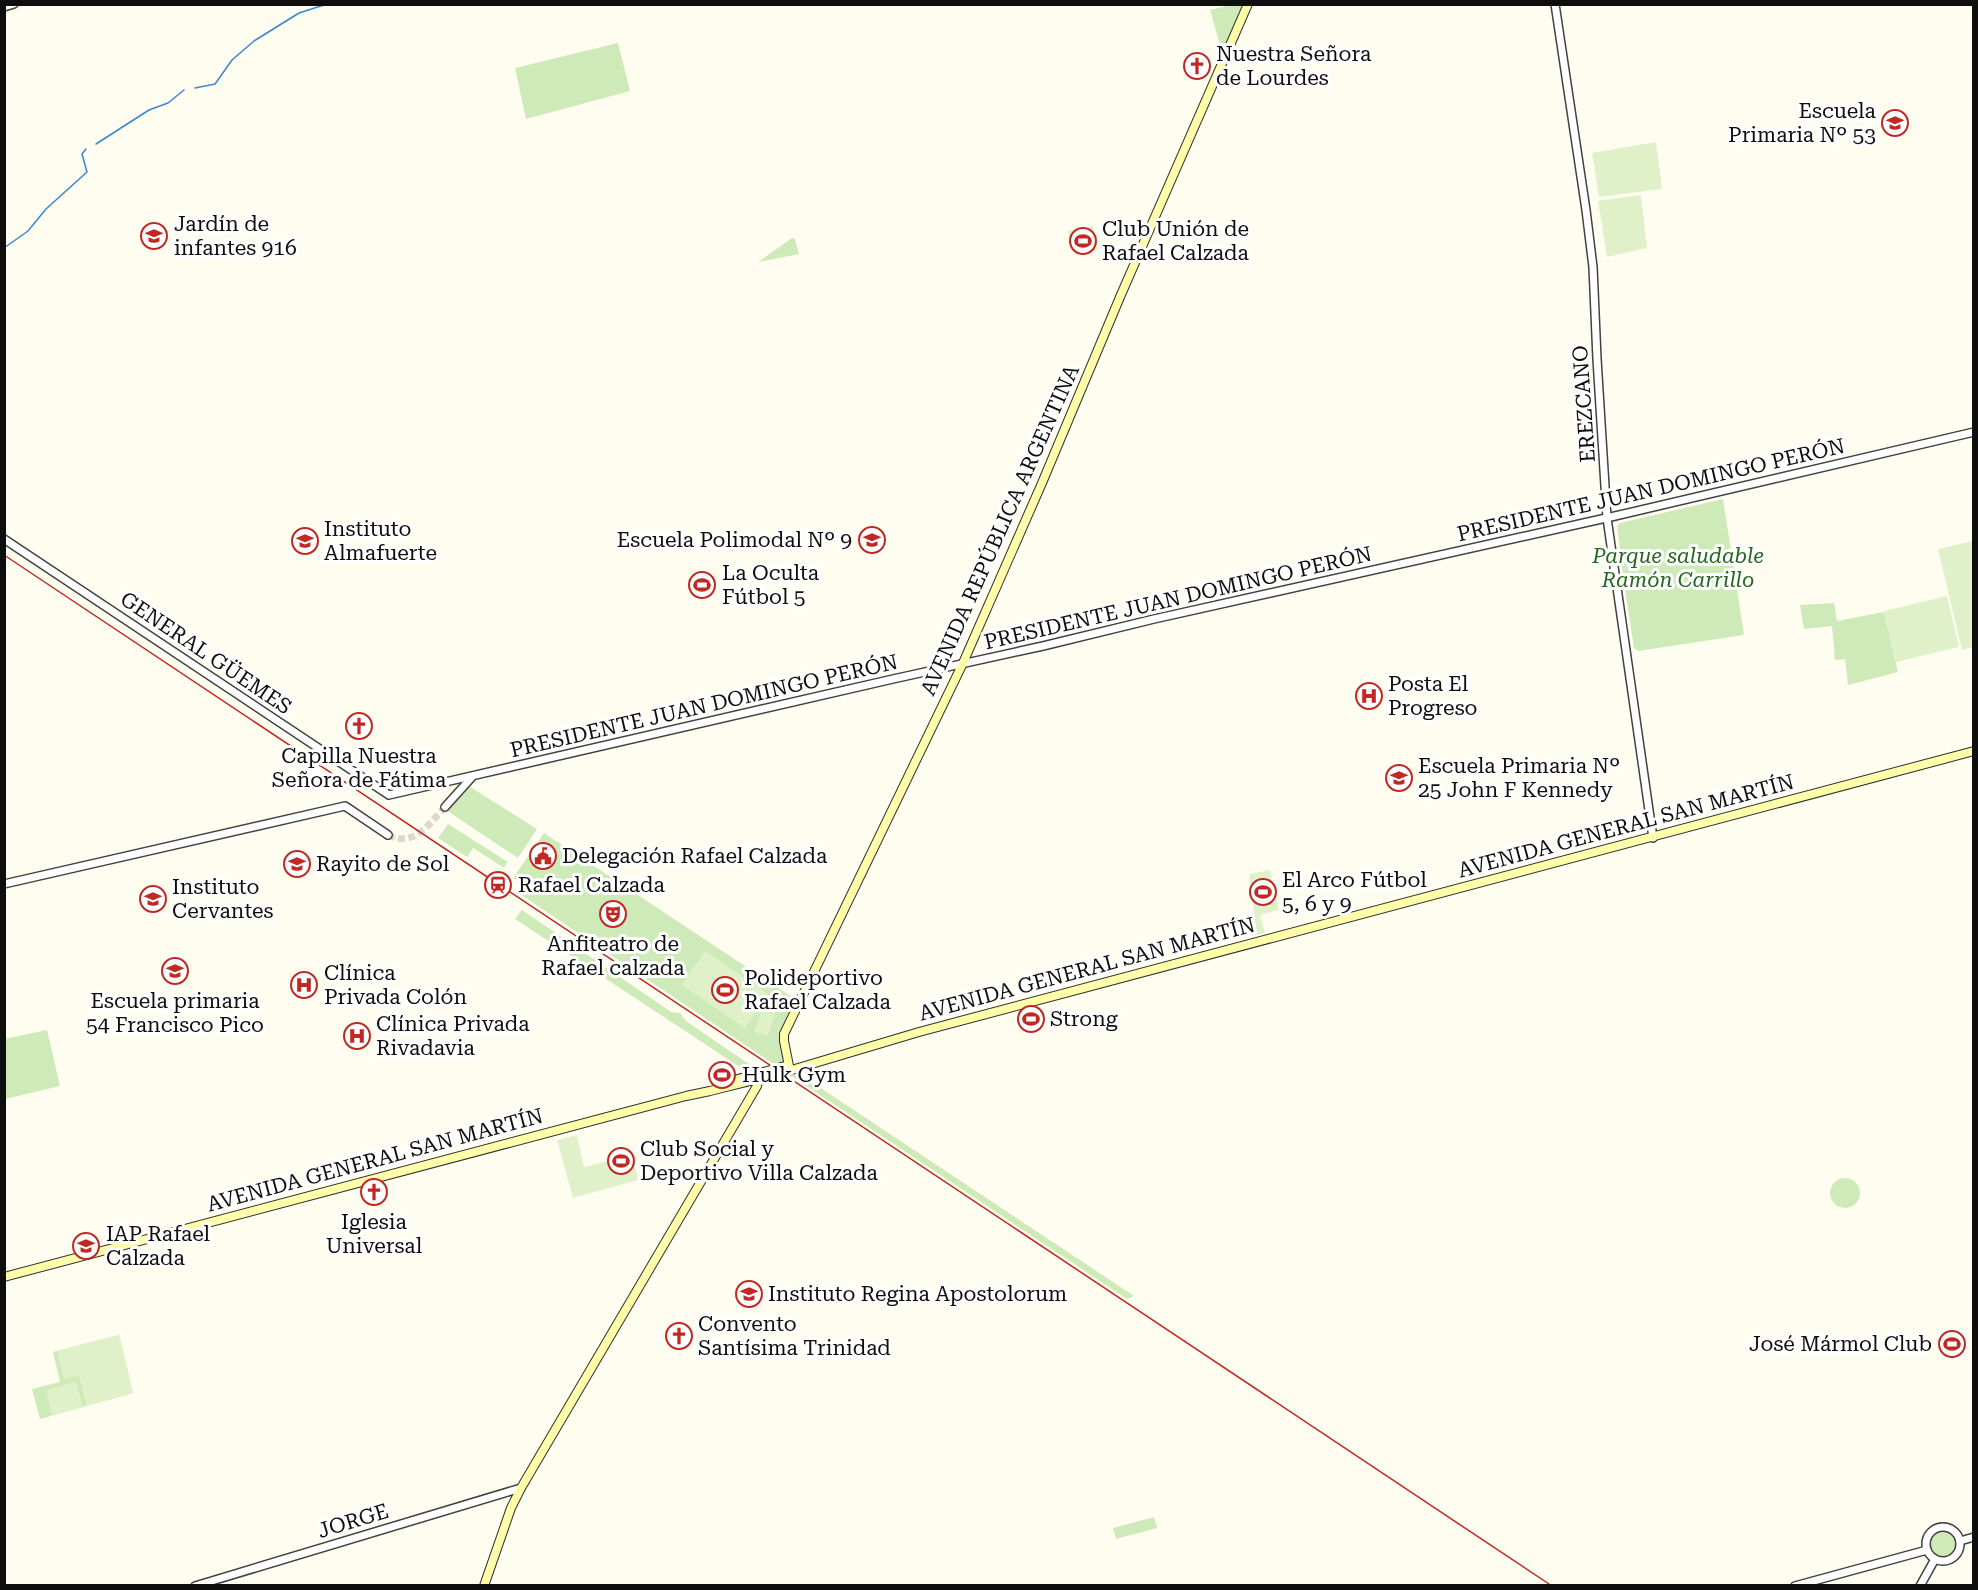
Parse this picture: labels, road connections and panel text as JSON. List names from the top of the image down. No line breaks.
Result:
{"streets":{"main road":["AVENIDA REPÚBLICA ARGENTINA","AVENIDA GENERAL SAN MARTÍN"],"street":["EREZCANO","PRESIDENTE JUAN DOMINGO PERÓN","GENERAL GÜEMES","JORGE"]},"crossings":[["EREZCANO","PRESIDENTE JUAN DOMINGO PERÓN"],["EREZCANO","AVENIDA GENERAL SAN MARTÍN"],["PRESIDENTE JUAN DOMINGO PERÓN","AVENIDA REPÚBLICA ARGENTINA"],["PRESIDENTE JUAN DOMINGO PERÓN","GENERAL GÜEMES"],["AVENIDA REPÚBLICA ARGENTINA","AVENIDA GENERAL SAN MARTÍN"]],"parks":["Parque saludable Ramón Carrillo"],"places":{"church":["Nuestra Señora de Lourdes","Capilla Nuestra Señora de Fátima","Iglesia Universal","Convento Santísima Trinidad"],"school or university":["Escuela Primaria Nº 53","Jardín de infantes 916","Escuela Polimodal Nº 9","Instituto Almafuerte","Escuela Primaria Nº 25 John F Kennedy","Rayito de Sol","Instituto Cervantes","Escuela primaria 54 Francisco Pico","IAP Rafael Calzada","Instituto Regina Apostolorum"],"sports":["Club Unión de Rafael Calzada","La Oculta Fútbol 5","El Arco Fútbol 5, 6 y 9","Polideportivo Rafael Calzada","Strong","Hulk Gym","Club Social y Deportivo Villa Calzada","José Mármol Club"],"hospital":["Posta El Progreso","Clínica Privada Colón","Clínica Privada Rivadavia"],"public building":["Delegación Rafael Calzada"],"station":["Rafael Calzada"],"theatre":["Anfiteatro de Rafael calzada"]}}
